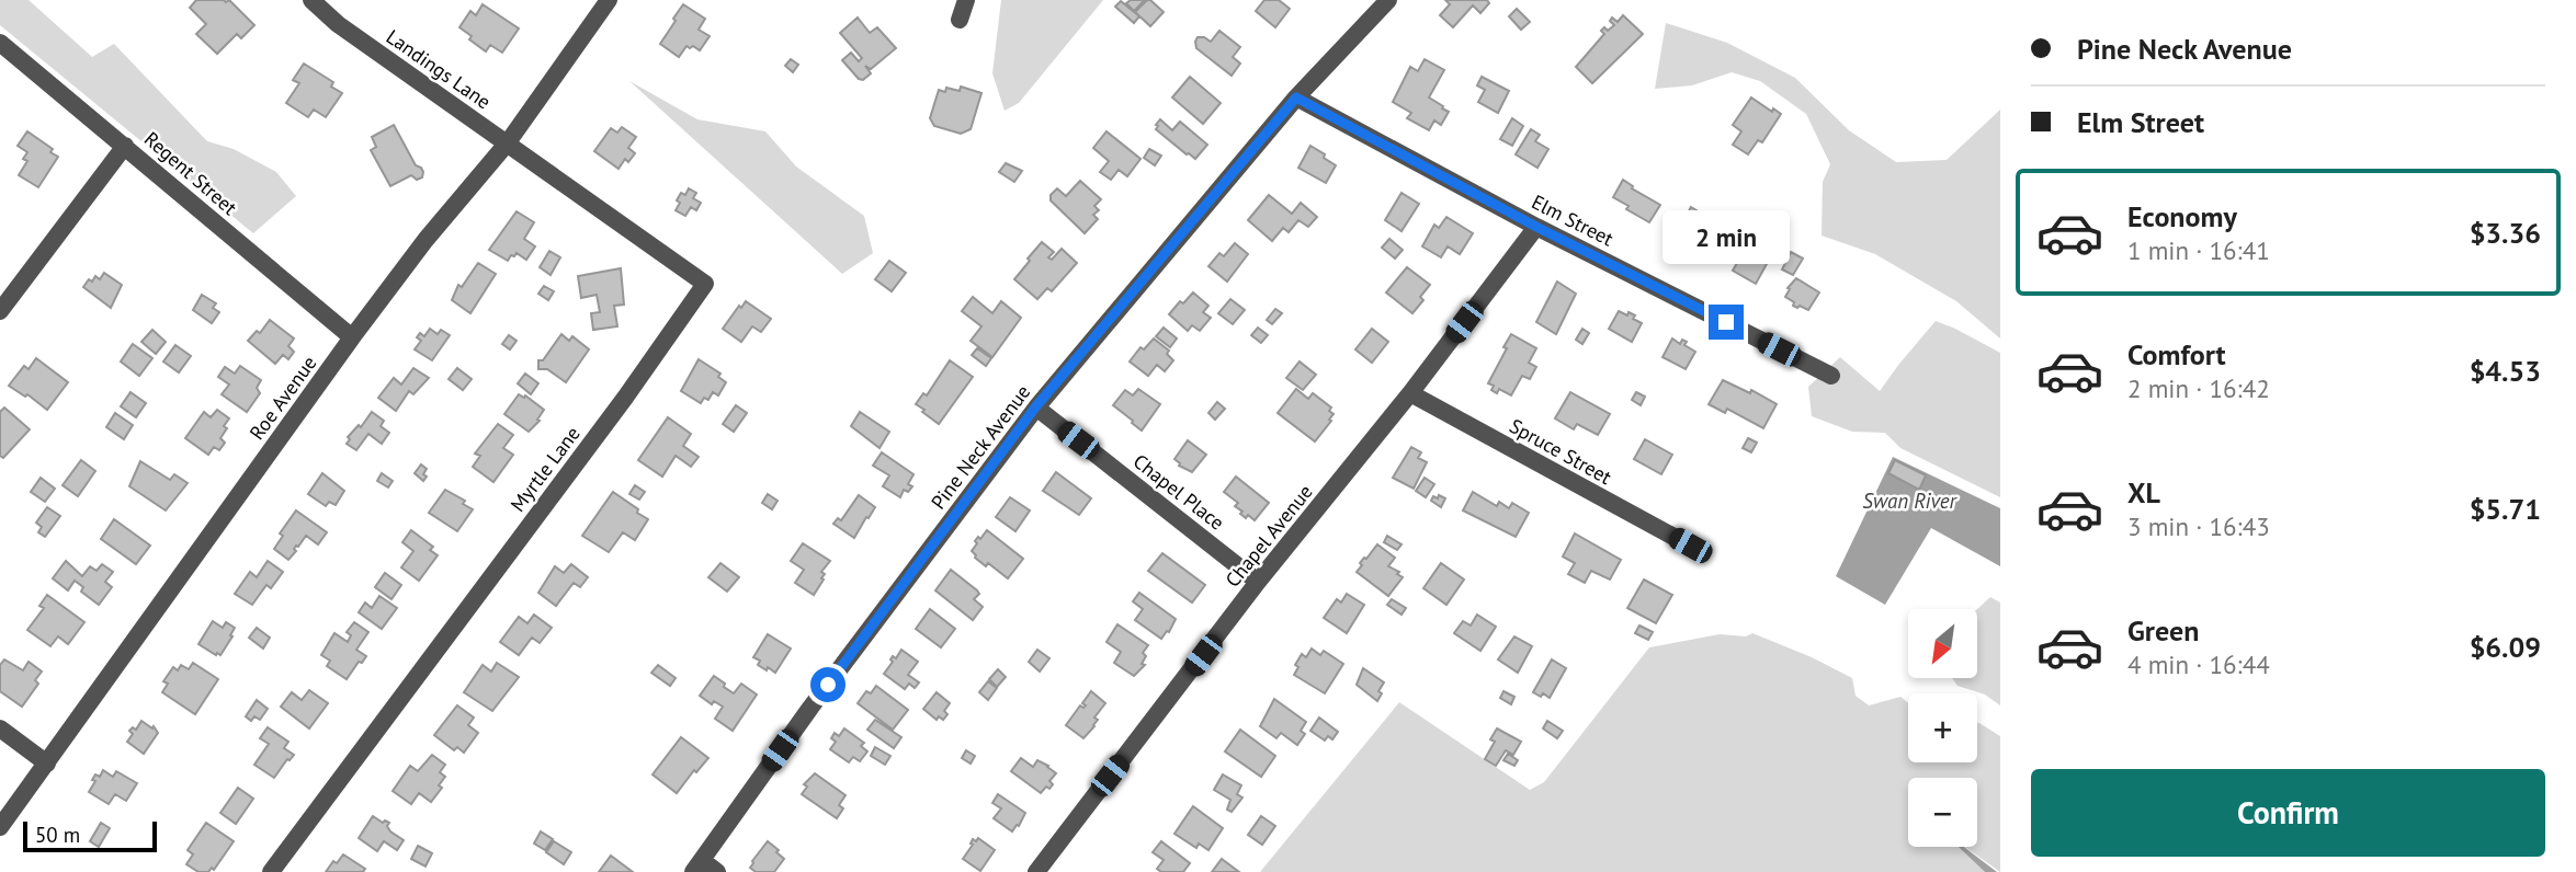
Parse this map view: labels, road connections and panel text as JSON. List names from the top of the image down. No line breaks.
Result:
{"streets":{"street":["Landings Lane","Regent Street","Elm Street","Roe Avenue","Pine Neck Avenue","Spruce Street","Myrtle Lane","Chapel Place","Chapel Avenue"]},"crossings":[["Landings Lane","Roe Avenue"],["Landings Lane","Myrtle Lane"],["Regent Street","Roe Avenue"],["Elm Street","Pine Neck Avenue"],["Elm Street","Chapel Avenue"],["Roe Avenue","Myrtle Lane"],["Pine Neck Avenue","Chapel Place"],["Spruce Street","Chapel Avenue"],["Chapel Place","Chapel Avenue"]],"water":["Swan River"],"scale_bar":"50 m","north":"bottom left","page":{"banner":["Pine Neck Avenue","Elm Street"],"list":[{"name":"Economy","note":"1 min · 16:41","value":"$3.36"},{"name":"Comfort","note":"2 min · 16:42","value":"$4.53"},{"name":"XL","note":"3 min · 16:43","value":"$5.71"},{"name":"Green","note":"4 min · 16:44","value":"$6.09"}],"bubble":"2 min","map_buttons":["+","−"],"buttons":"Confirm","scale":"50 m"}}
